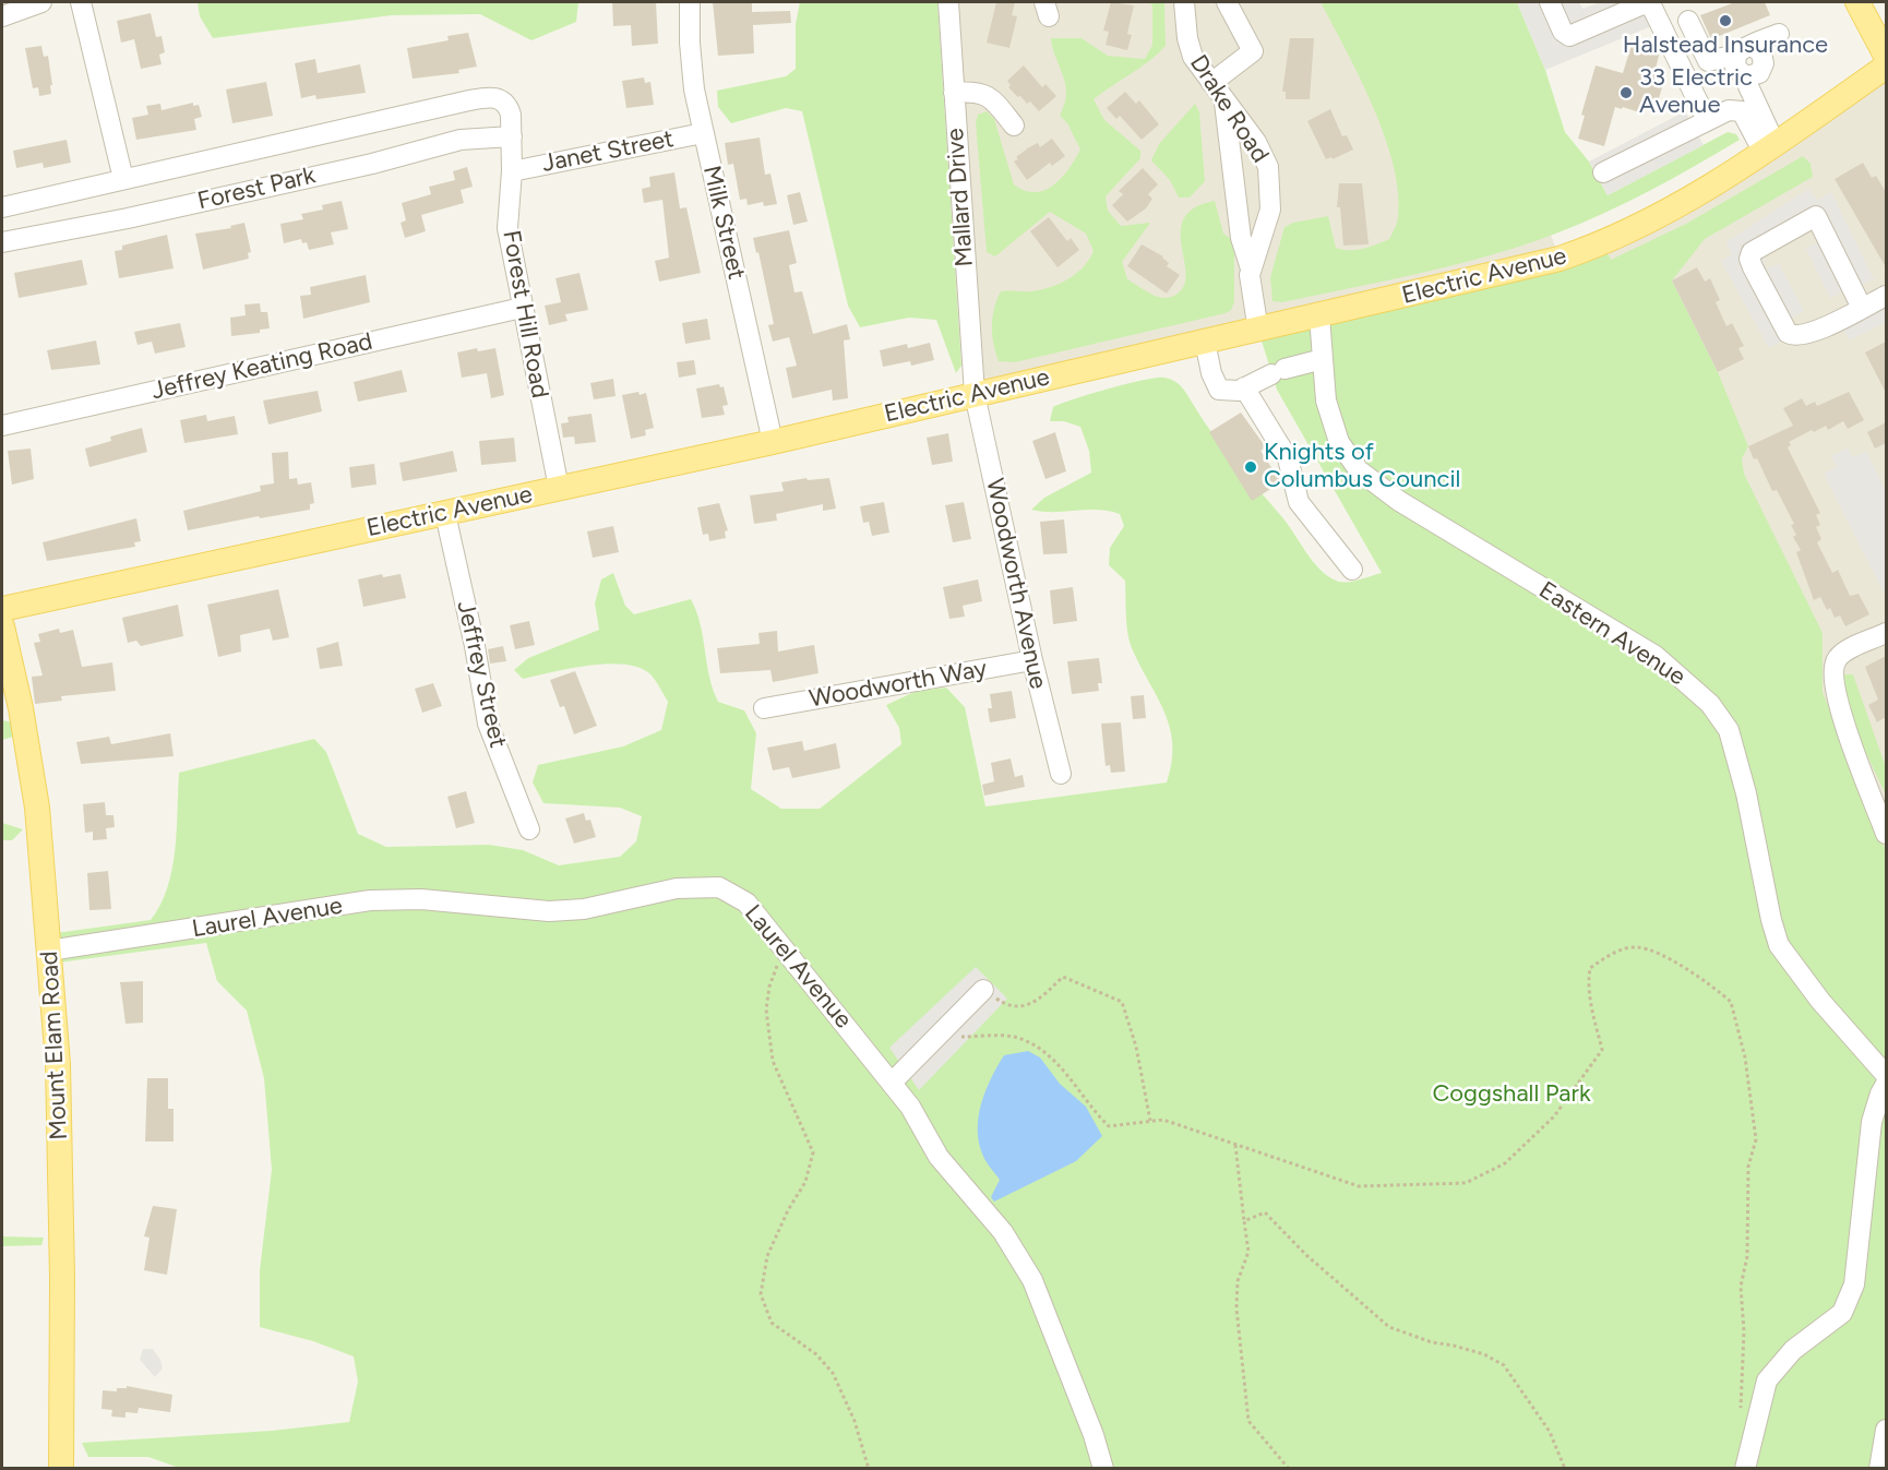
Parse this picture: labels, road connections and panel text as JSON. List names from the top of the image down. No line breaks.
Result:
{"streets":{"main road":["Electric Avenue","Mount Elam Road"],"street":["Drake Road","Janet Street","Forest Park","Mallard Drive","Milk Street","Forest Hill Road","Jeffrey Keating Road","Woodworth Avenue","Eastern Avenue","Jeffrey Street","Woodworth Way","Laurel Avenue"]},"crossings":[["Drake Road","Electric Avenue"],["Janet Street","Milk Street"],["Janet Street","Forest Hill Road"],["Forest Park","Forest Hill Road"],["Mallard Drive","Electric Avenue"],["Mallard Drive","Woodworth Avenue"],["Milk Street","Electric Avenue"],["Electric Avenue","Forest Hill Road"],["Electric Avenue","Woodworth Avenue"],["Electric Avenue","Eastern Avenue"],["Electric Avenue","Jeffrey Street"],["Forest Hill Road","Jeffrey Keating Road"],["Woodworth Avenue","Woodworth Way"],["Laurel Avenue","Mount Elam Road"]],"parks":["Coggshall Park"],"places":["Halstead Insurance","33 Electric Avenue","Knights of Columbus Council"]}
